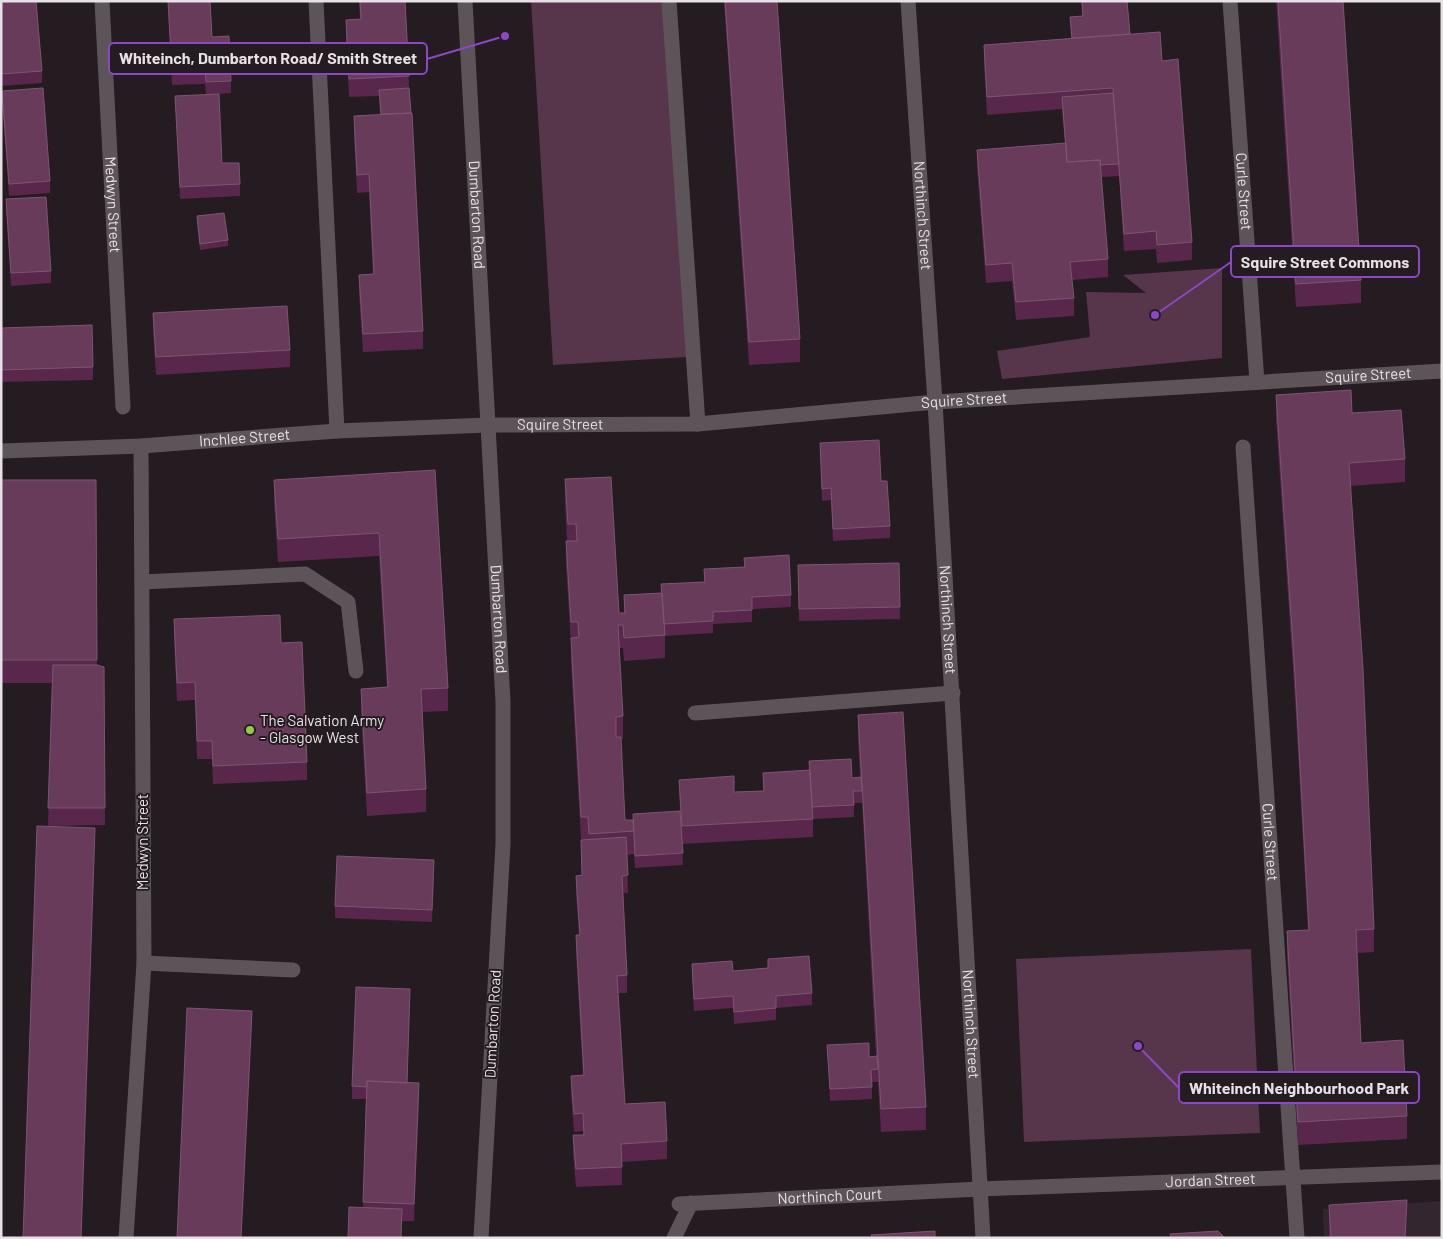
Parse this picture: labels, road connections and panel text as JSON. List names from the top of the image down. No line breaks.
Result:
{"streets":{"street":["Curle Street","Medwyn Street","Dumbarton Road","Northinch Street","Squire Street","Inchlee Street","Jordan Street","Northinch Court"]},"crossings":[["Curle Street","Squire Street"],["Curle Street","Jordan Street"],["Medwyn Street","Inchlee Street"],["Dumbarton Road","Squire Street"],["Dumbarton Road","Inchlee Street"],["Northinch Street","Squire Street"],["Northinch Street","Jordan Street"],["Northinch Street","Northinch Court"],["Squire Street","Inchlee Street"],["Jordan Street","Northinch Court"]],"places":["Whiteinch, Dumbarton Road/ Smith Street","Squire Street Commons","The Salvation Army - Glasgow West","Whiteinch Neighbourhood Park"]}
